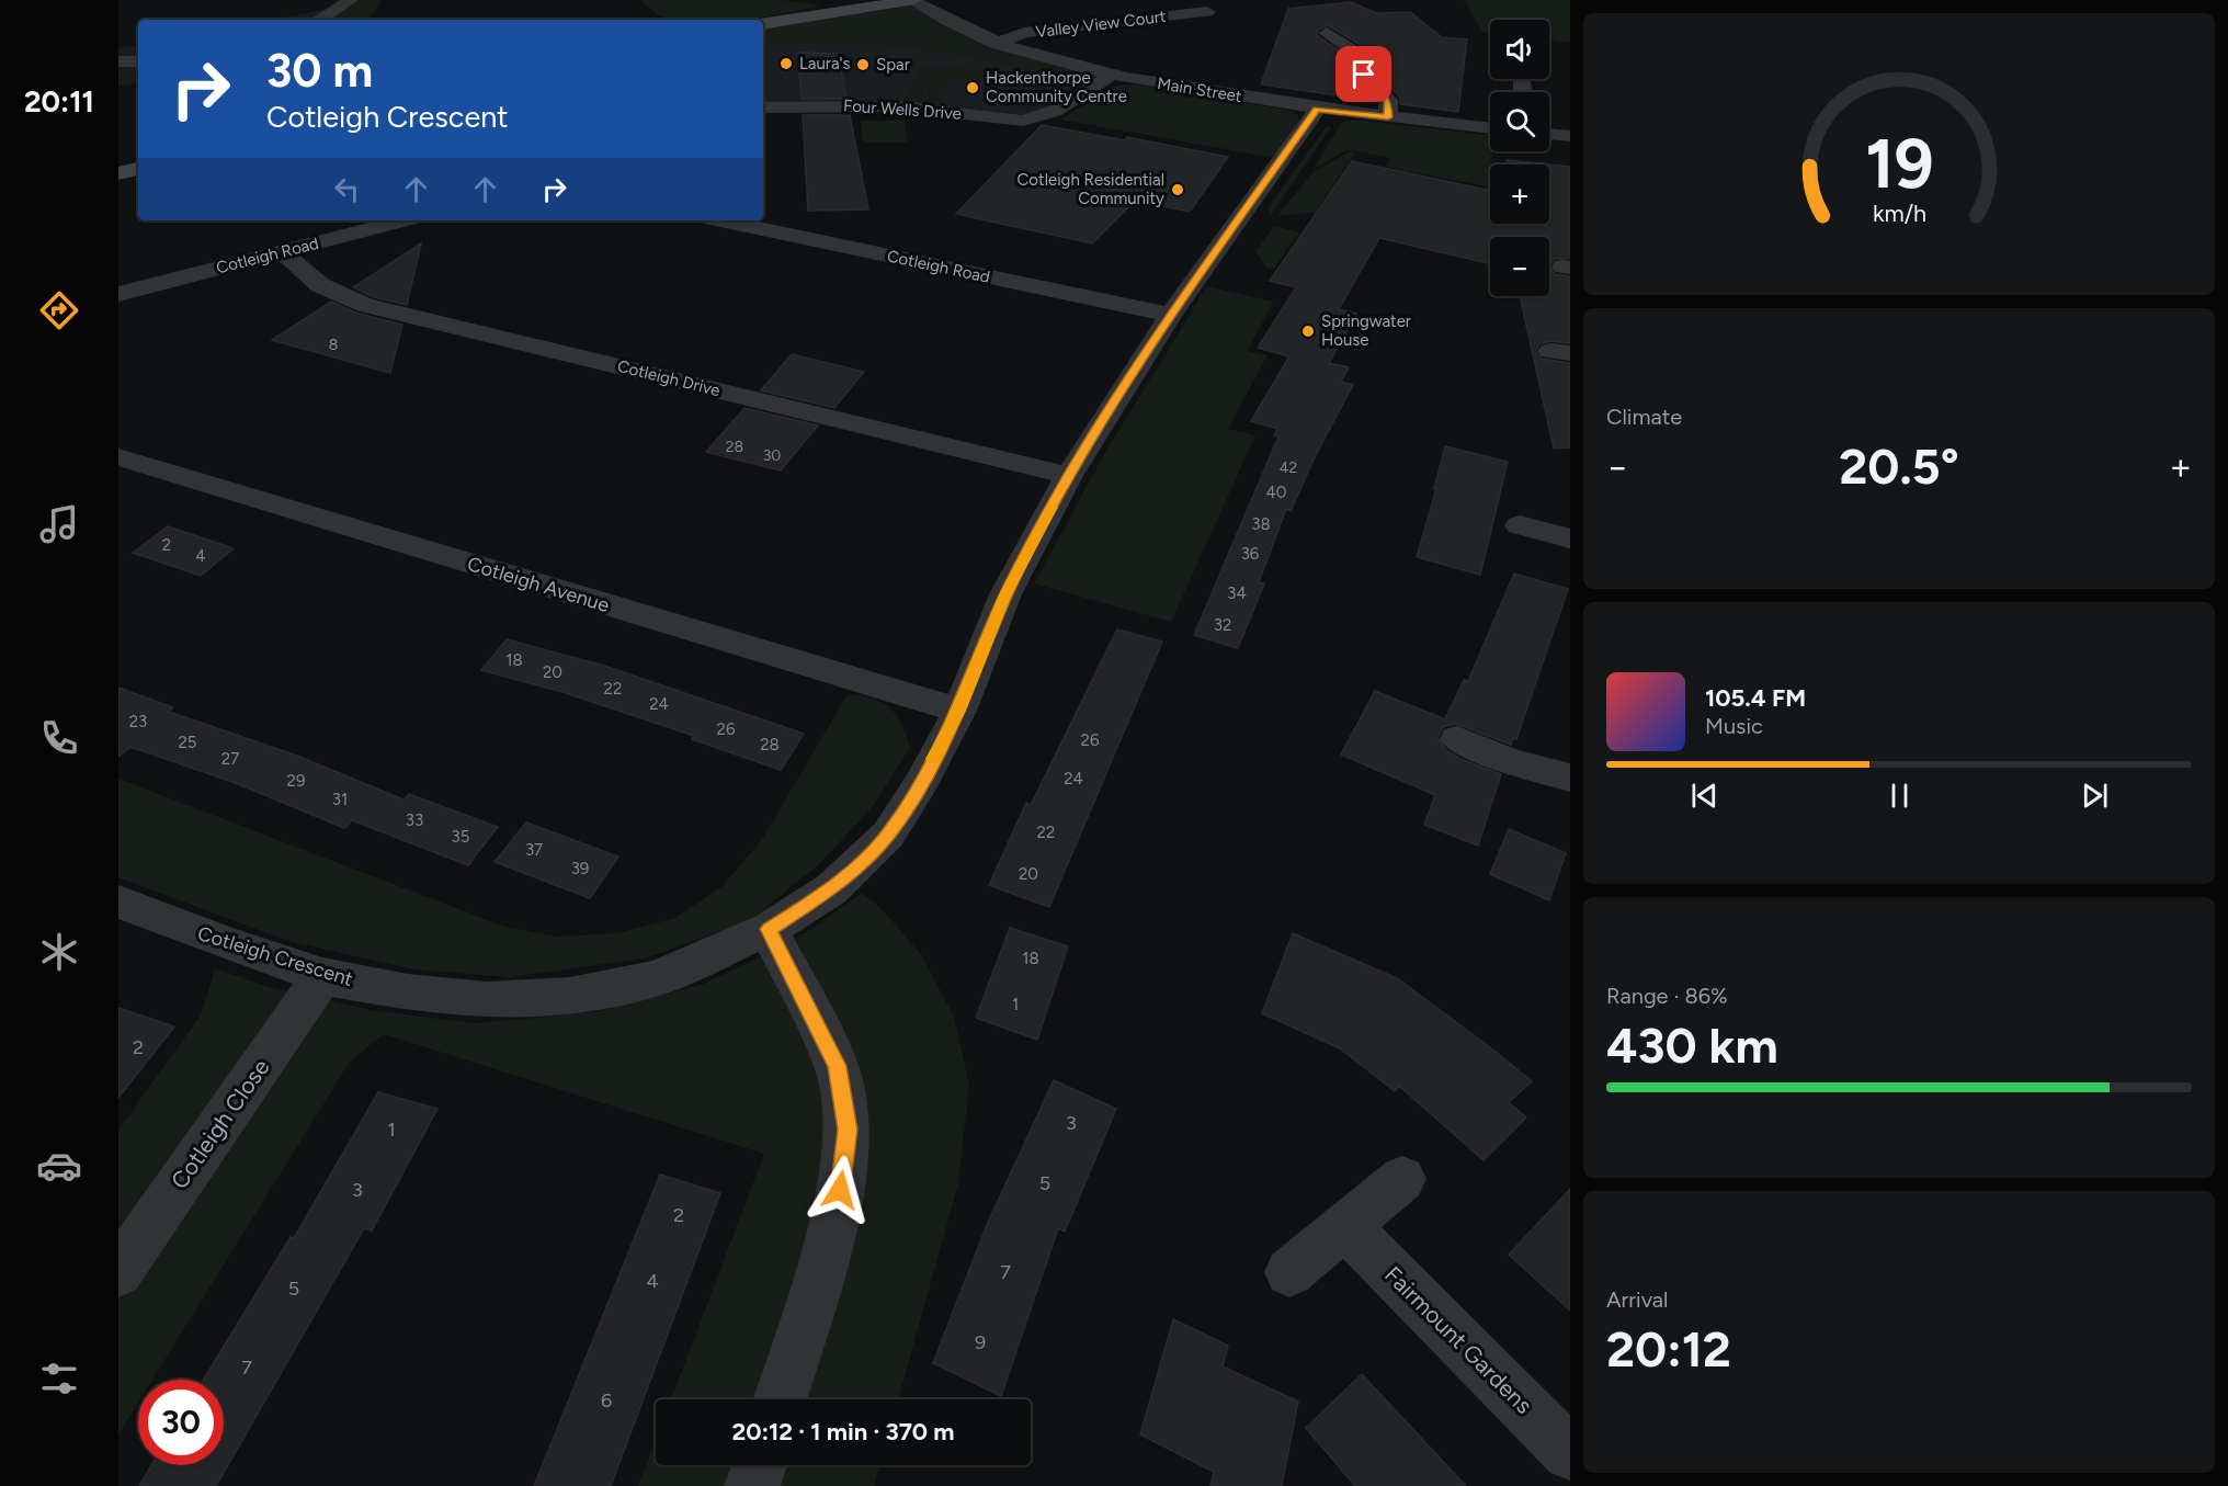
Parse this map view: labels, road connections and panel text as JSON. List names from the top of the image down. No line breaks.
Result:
{"streets":{"street":["Valley View Court","Main Street","Four Wells Drive","Cotleigh Road","Cotleigh Drive","Cotleigh Avenue","Cotleigh Crescent","Cotleigh Close","Fairmount Gardens"]},"crossings":[["Valley View Court","Main Street"],["Main Street","Four Wells Drive"],["Main Street","Cotleigh Crescent"],["Cotleigh Road","Cotleigh Drive"],["Cotleigh Road","Cotleigh Crescent"],["Cotleigh Drive","Cotleigh Crescent"],["Cotleigh Avenue","Cotleigh Crescent"],["Cotleigh Crescent","Cotleigh Close"]],"places":["Laura's","Spar","Hackenthorpe Community Centre","Cotleigh Residential Community","Springwater House"],"house_numbers":["8","28","30","42","40","38","2","36","4","34","32","18","20","22","24","23","26","26","25","28","27","24","29","31","33","22","35","37","39","20","18","1","2","3","1","5","3","2","7","4","5","9","7","6"],"page":{"tabs":"20:11","map_buttons":["+","−"],"turn":["30 m","Cotleigh Crescent"],"tile":["Climate",["Range · 86%","430 km"],["Arrival","20:12"]],"heat":["−","20.5°","+"],"song":["105.4 FM","Music"],"limit":"30","trip":"20:12 · 1 min · 370 m","gauge":["19","km/h"]}}
